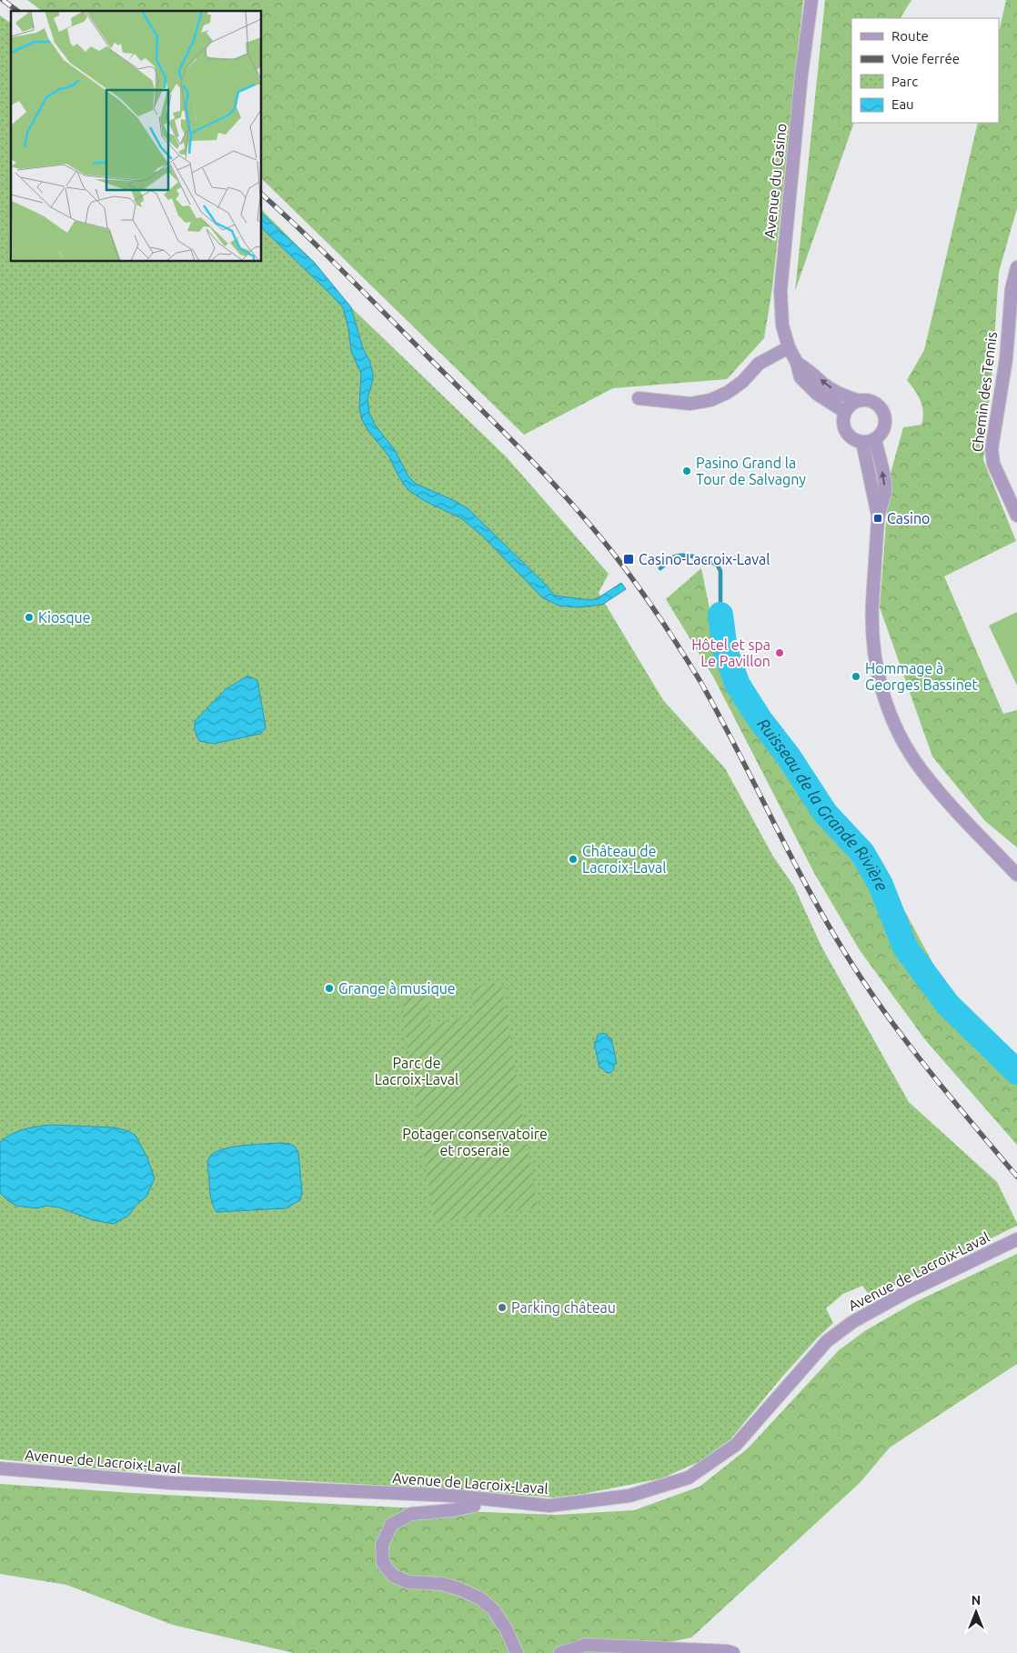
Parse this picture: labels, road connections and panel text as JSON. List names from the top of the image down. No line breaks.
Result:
{"streets":{"street":["Avenue du Casino","Chemin des Tennis","Avenue de Lacroix-Laval"]},"water":["Ruisseau de la Grande Rivière"],"parks":["Parc de Lacroix-Laval","Potager conservatoire et roseraie"],"places":{"other":["Pasino Grand la Tour de Salvagny","Kiosque","Hôtel et spa Le Pavillon","Hommage à Georges Bassinet","Château de Lacroix-Laval","Grange à musique","Parking château"],"transit":["Casino","Casino-Lacroix-Laval"]},"legend":["Route","Voie ferrée","Parc","Eau"],"north":"top"}
